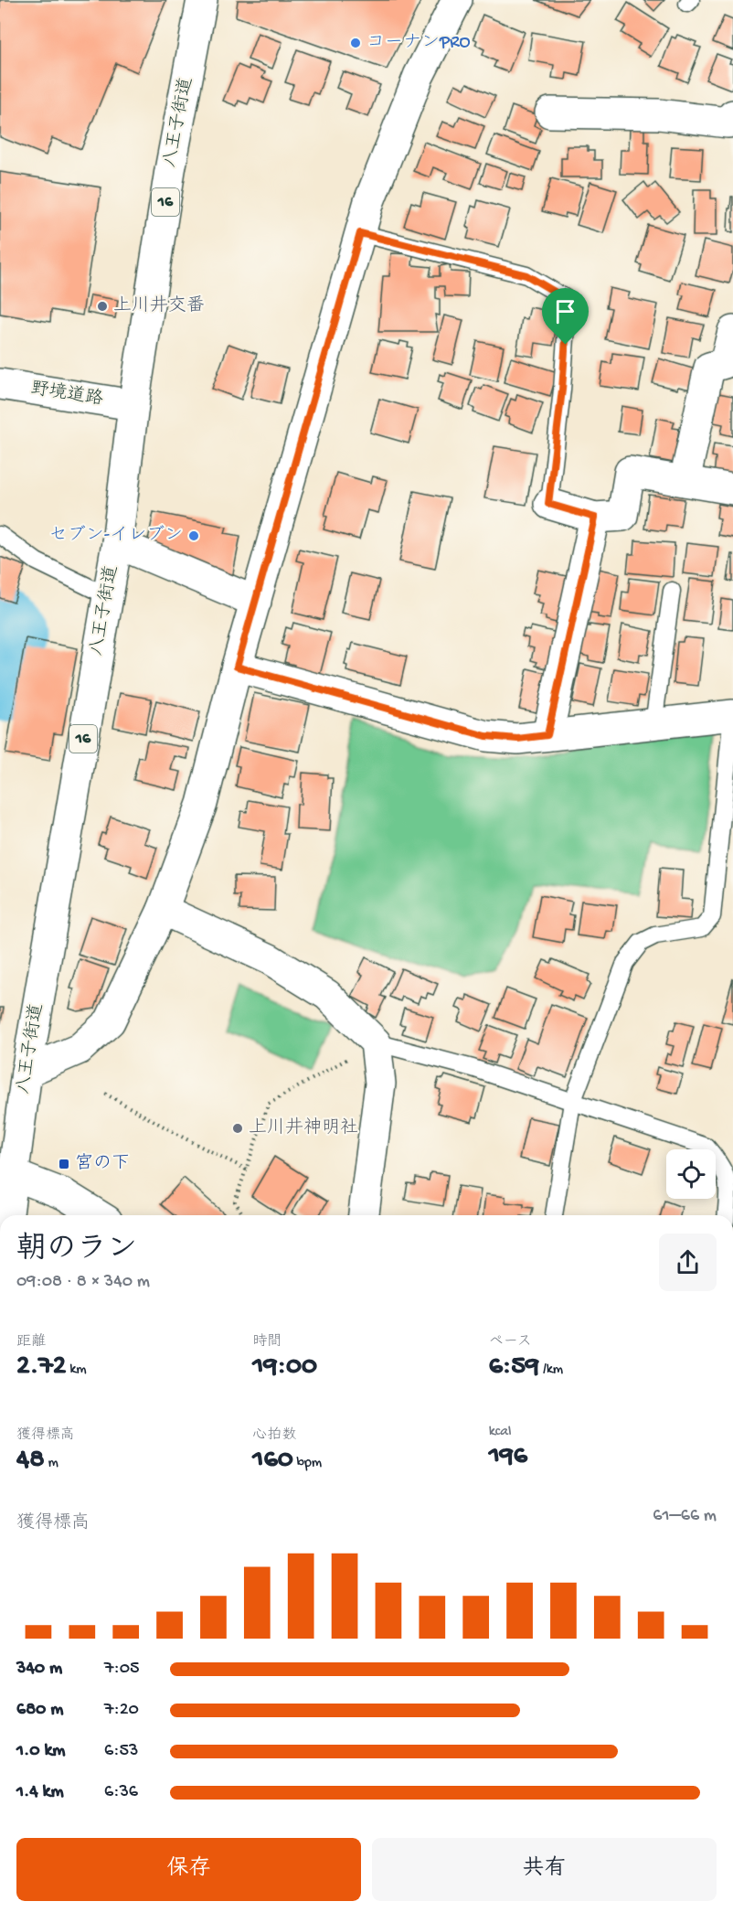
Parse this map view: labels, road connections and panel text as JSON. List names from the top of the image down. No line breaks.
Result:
{"streets":{"main road":["八王子街道","16","野境道路"]},"crossings":[["八王子街道","野境道路"]],"places":{"other":["コーナンPRO","上川井交番","セブン-イレブン","上川井神明社"],"transit":["宮の下"]},"page":{"heading":["朝のラン","09:08 · 8 × 340 m"],"stats":[["距離","2.72 km"],["時間","19:00"],["ペース","6:59 /km"],["獲得標高","48 m"],["心拍数","160 bpm"],["kcal","196"]],"chart":["獲得標高","61–66 m"],"list":[{"name":"340 m","note":"7:05"},{"name":"680 m","note":"7:20"},{"name":"1.0 km","note":"6:53"},{"name":"1.4 km","note":"6:36"}],"buttons":["保存","共有"]}}
